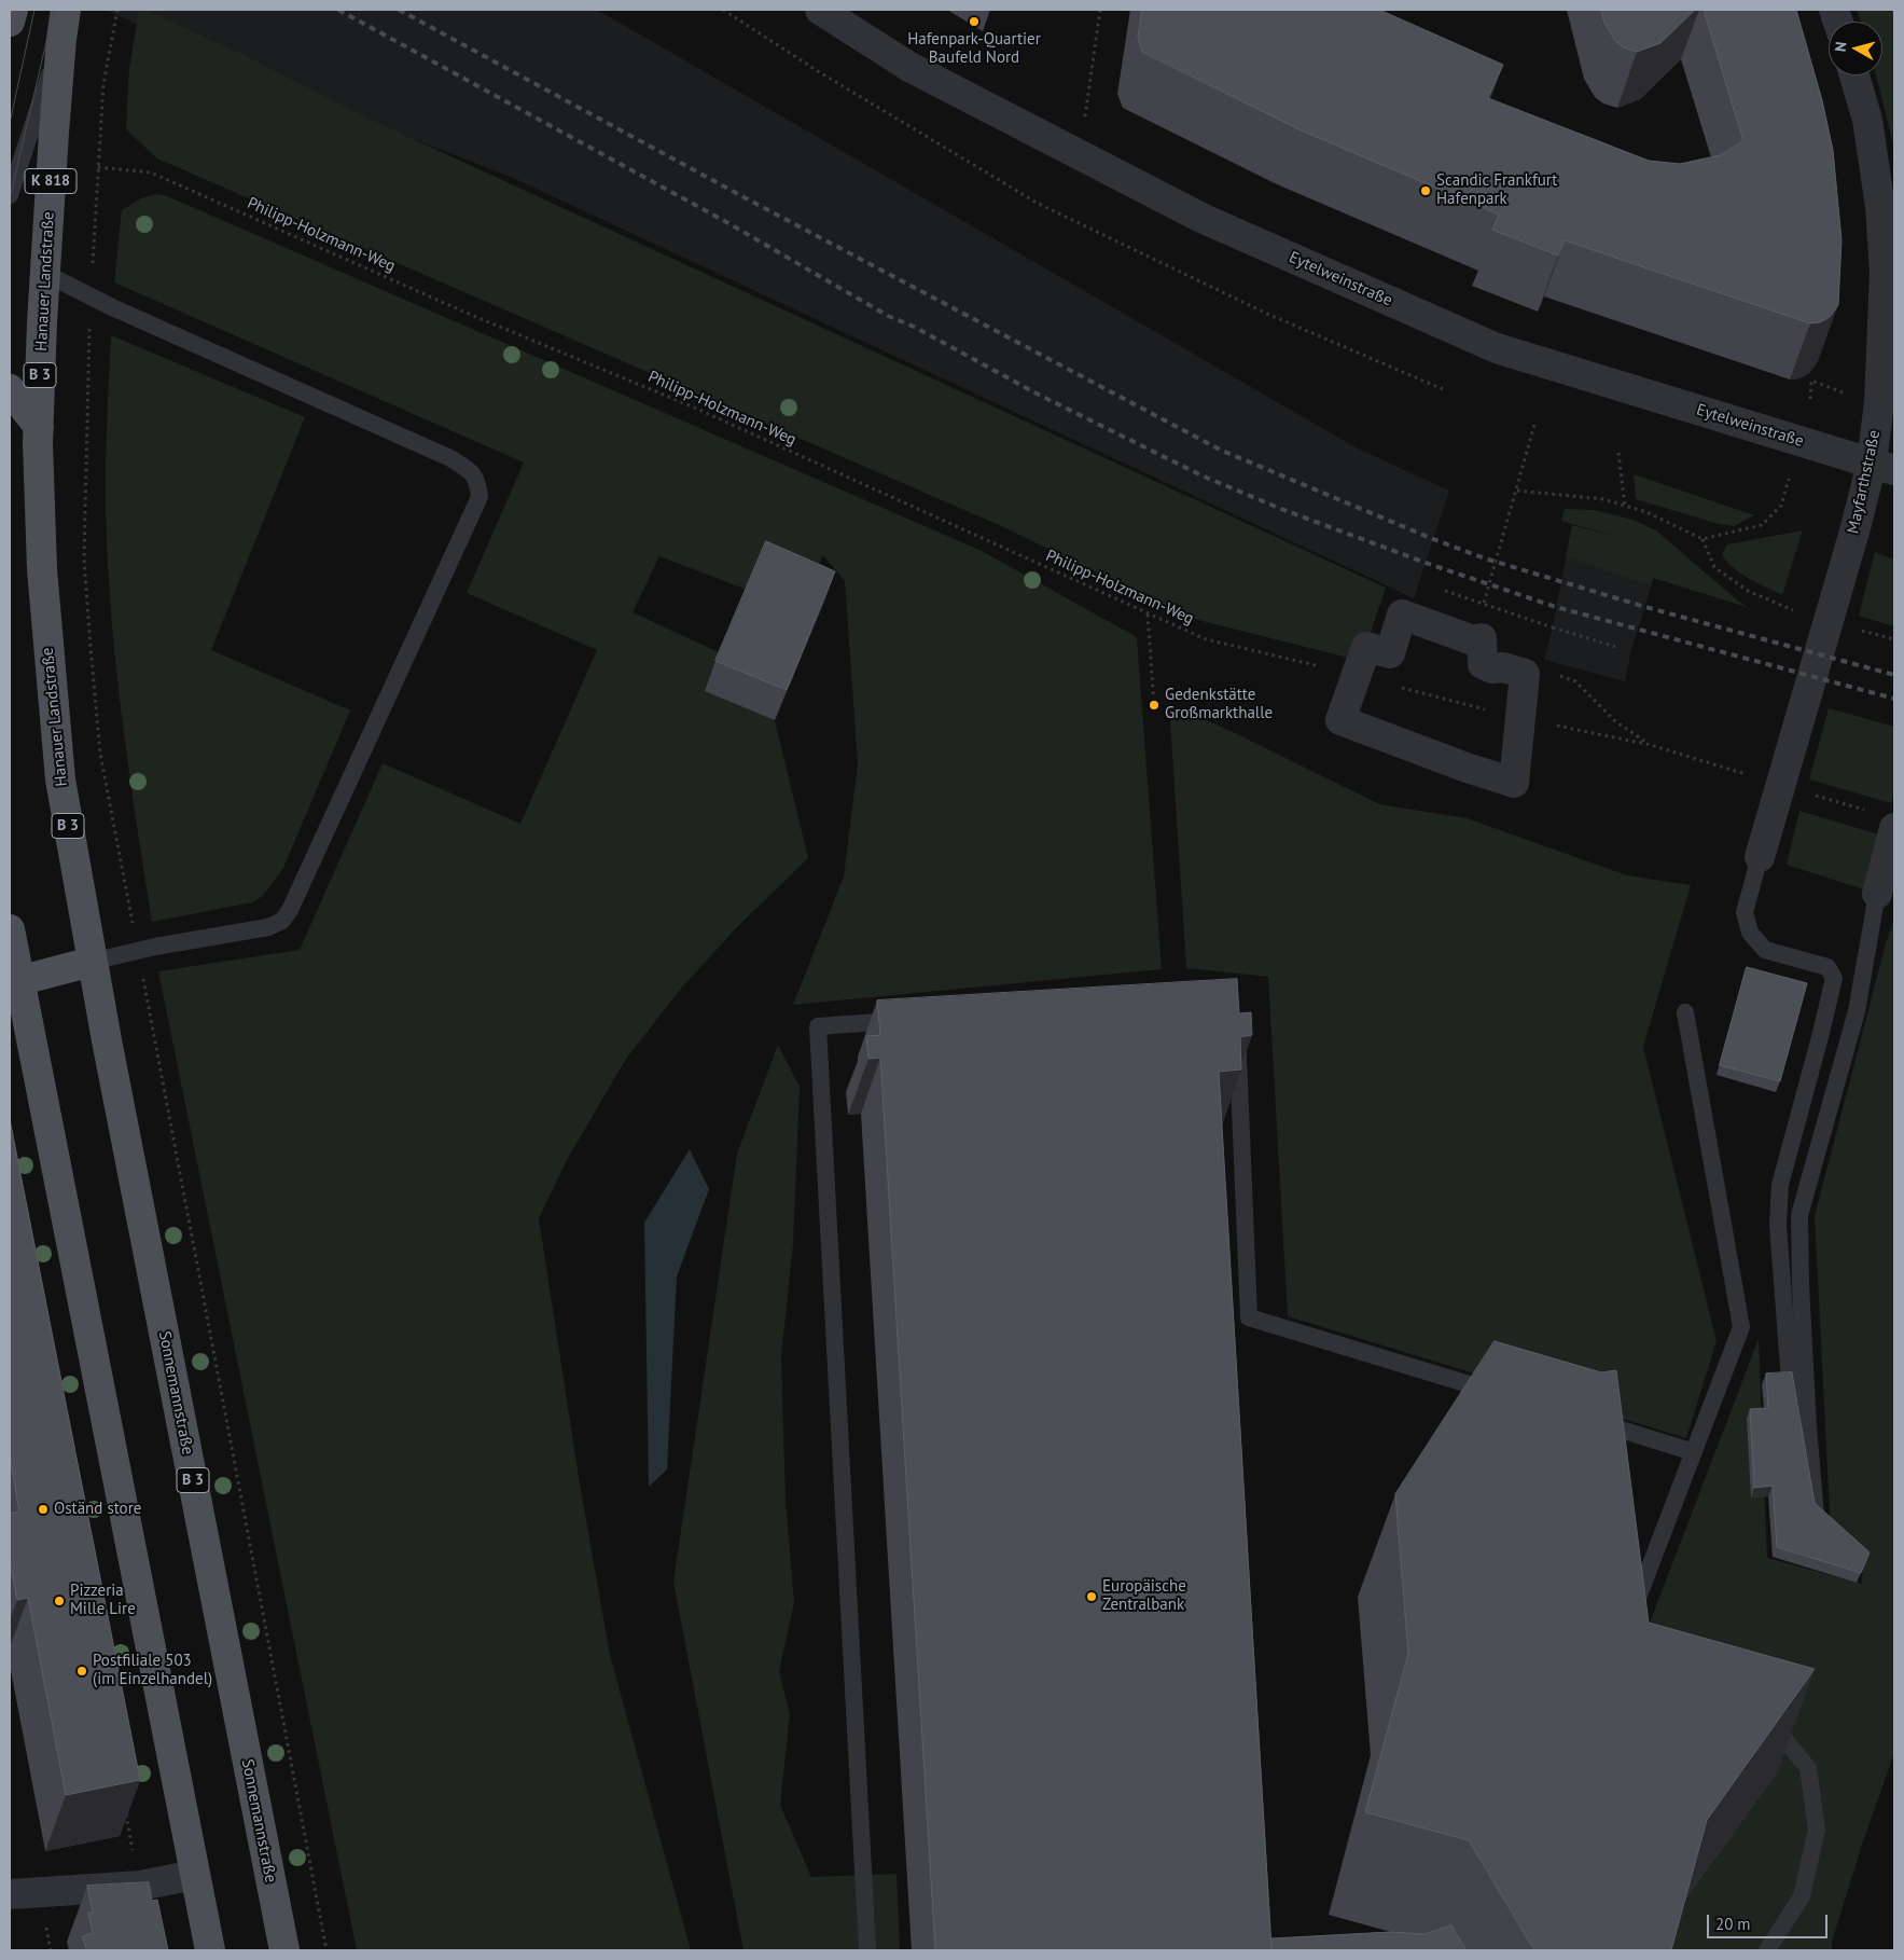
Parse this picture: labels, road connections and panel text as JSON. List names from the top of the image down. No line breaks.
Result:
{"streets":{"main road":["K 818","Hanauer Landstraße","B 3","Sonnemannstraße"],"street":["Eytelweinstraße","Mayfarthstraße"],"path":["Philipp-Holzmann-Weg"]},"crossings":[["Eytelweinstraße","Mayfarthstraße"],["Hanauer Landstraße","B 3"],["Hanauer Landstraße","Sonnemannstraße"]],"places":["Hafenpark-Quartier Baufeld Nord","Scandic Frankfurt Hafenpark","Gedenkstätte Großmarkthalle","Oständ store","Europäische Zentralbank","Pizzeria Mille Lire","Postfiliale 503 (im Einzelhandel)"],"scale_bar":"20 m","north":"left"}
